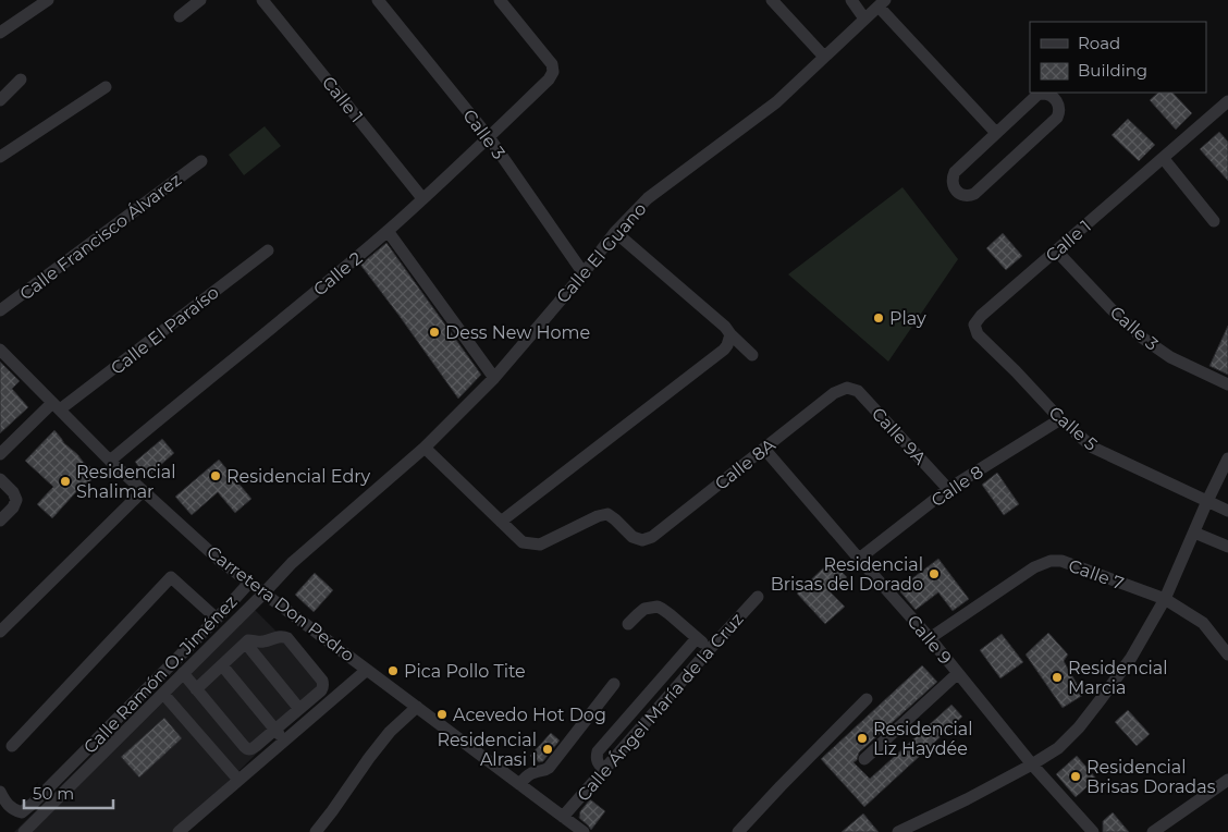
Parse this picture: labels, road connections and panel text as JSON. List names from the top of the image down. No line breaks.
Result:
{"streets":{"street":["Calle 1","Calle 3","Calle Francisco Álvarez","Calle El Guano","Calle 2","Calle El Paraíso","Calle 5","Calle 9A","Calle 8A","Calle 8","Calle 7","Carretera Don Pedro","Calle 9","Calle Ramón O. Jiménez","Calle Ángel María de la Cruz"]},"crossings":[["Calle 1","Calle 3"],["Calle 1","Calle 2"],["Calle 1","Calle 5"],["Calle 3","Calle El Guano"],["Calle 3","Calle 2"],["Calle El Guano","Carretera Don Pedro"],["Calle 2","Carretera Don Pedro"],["Calle El Paraíso","Carretera Don Pedro"],["Calle 5","Calle 8"],["Calle 9A","Calle 8A"],["Calle 9A","Calle 8"],["Calle 8A","Calle 9"],["Calle 8","Calle 9"],["Calle 7","Calle 9"],["Carretera Don Pedro","Calle Ramón O. Jiménez"],["Carretera Don Pedro","Calle Ángel María de la Cruz"]],"places":["Play","Dess New Home","Residencial Edry","Residencial Shalimar","Residencial Brisas del Dorado","Pica Pollo Tite","Residencial Marcia","Acevedo Hot Dog","Residencial Liz Haydée","Residencial Alrasi I","Residencial Brisas Doradas"],"legend":["Road","Building"],"scale_bar":"50 m"}
